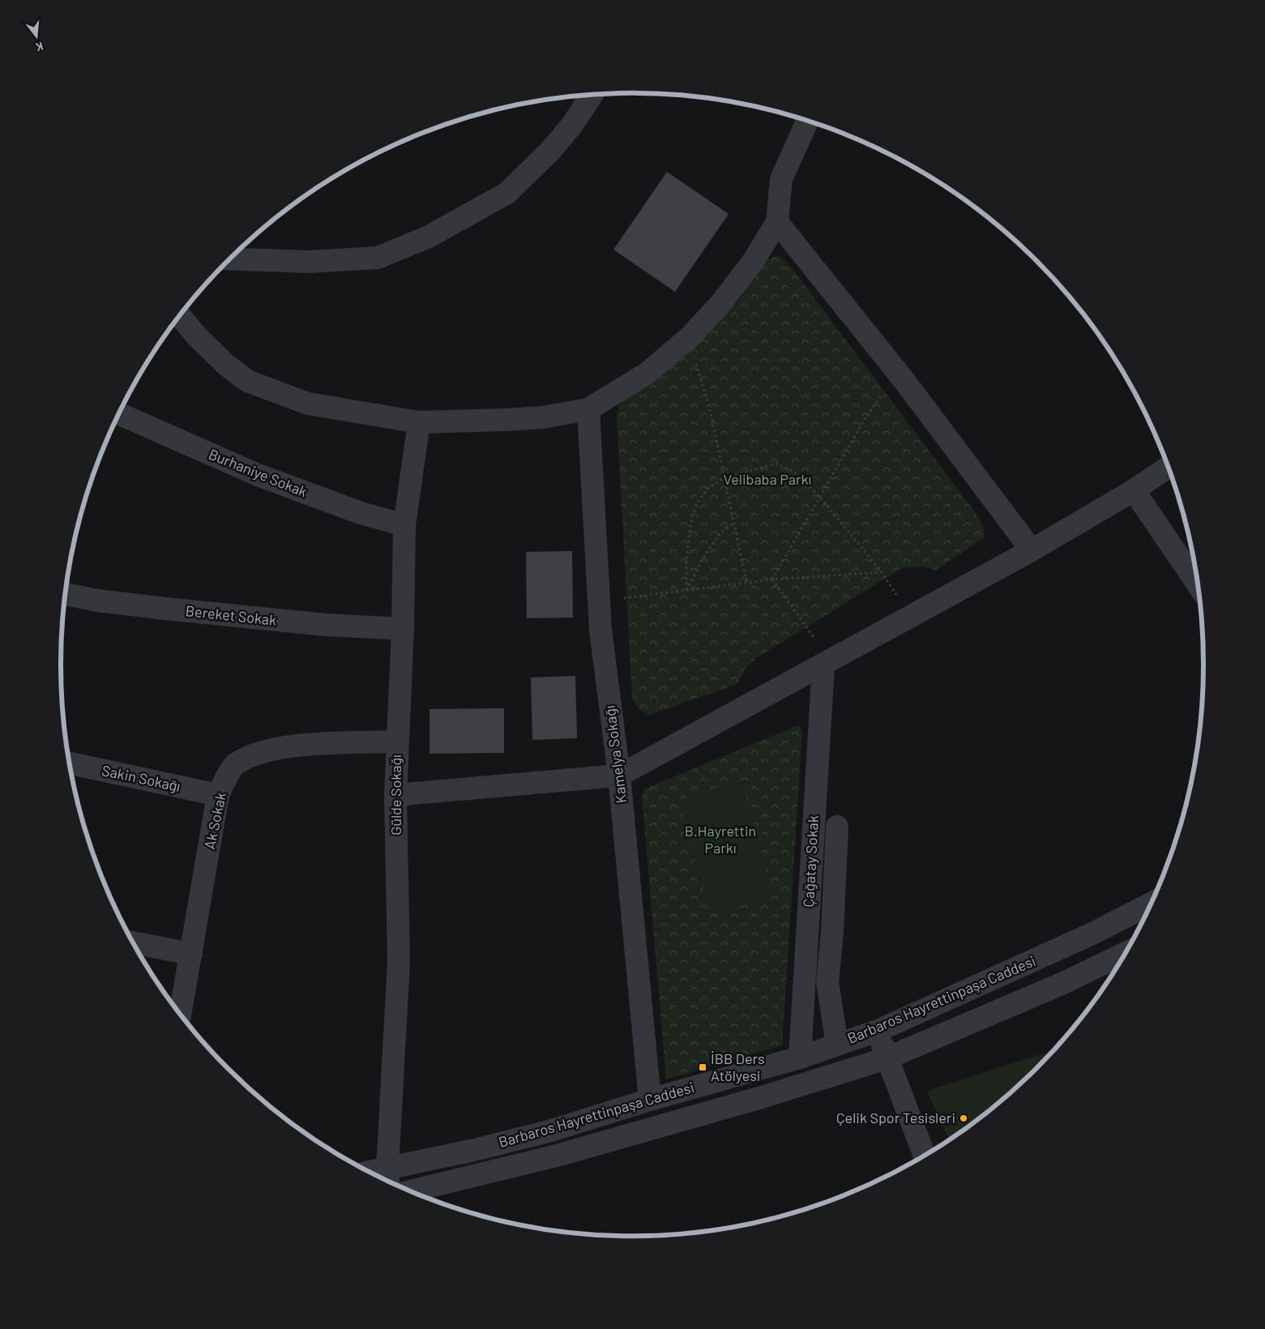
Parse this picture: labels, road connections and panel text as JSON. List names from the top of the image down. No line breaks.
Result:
{"streets":{"street":["Burhaniye Sokak","Bereket Sokak","Kamelya Sokağı","Sakin Sokağı","Gülde Sokağı","Ak Sokak","Çağatay Sokak","Barbaros Hayrettinpaşa Caddesi"]},"crossings":[["Burhaniye Sokak","Gülde Sokağı"],["Bereket Sokak","Gülde Sokağı"],["Kamelya Sokağı","Barbaros Hayrettinpaşa Caddesi"],["Sakin Sokağı","Ak Sokak"],["Gülde Sokağı","Ak Sokak"],["Gülde Sokağı","Barbaros Hayrettinpaşa Caddesi"],["Çağatay Sokak","Barbaros Hayrettinpaşa Caddesi"]],"parks":["Velibaba Parkı","B.Hayrettin Parkı"],"places":{"transit":["İBB Ders Atölyesi"],"other":["Çelik Spor Tesisleri"]},"north":"bottom"}
